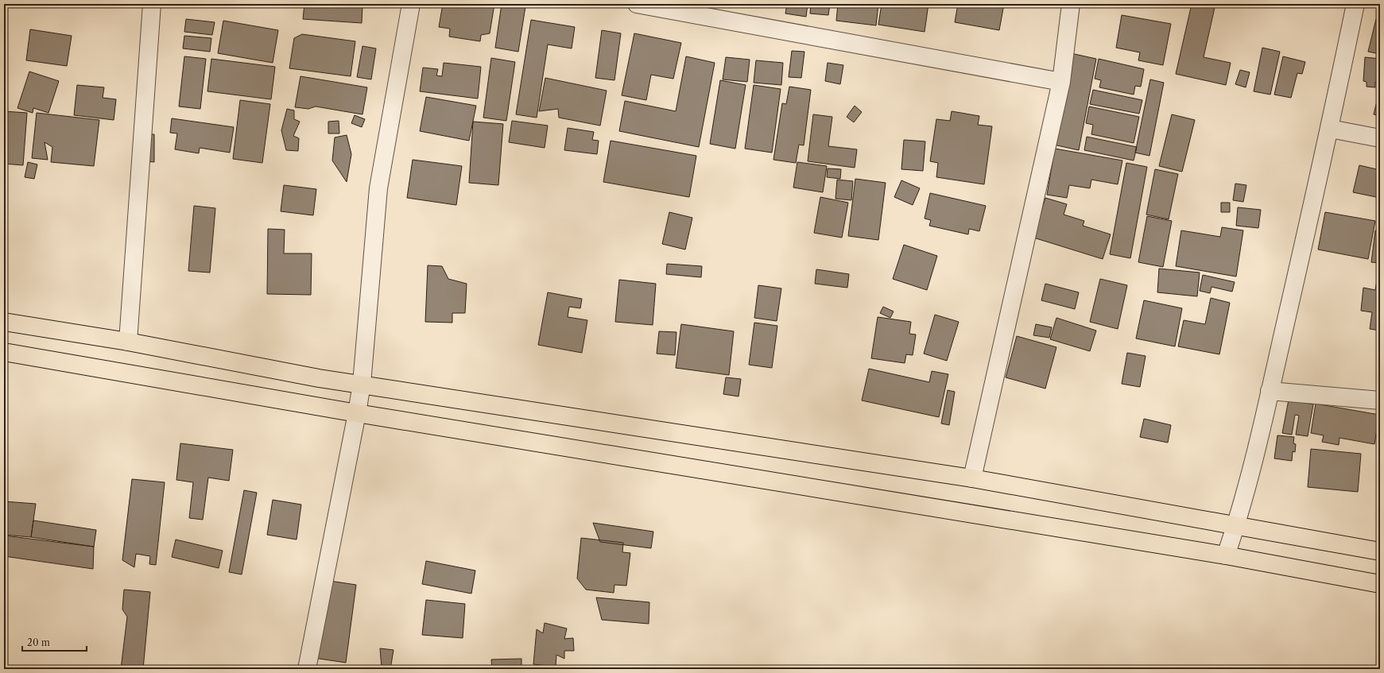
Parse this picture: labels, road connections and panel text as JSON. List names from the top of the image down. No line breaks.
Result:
{"scale_bar":"20 m"}
